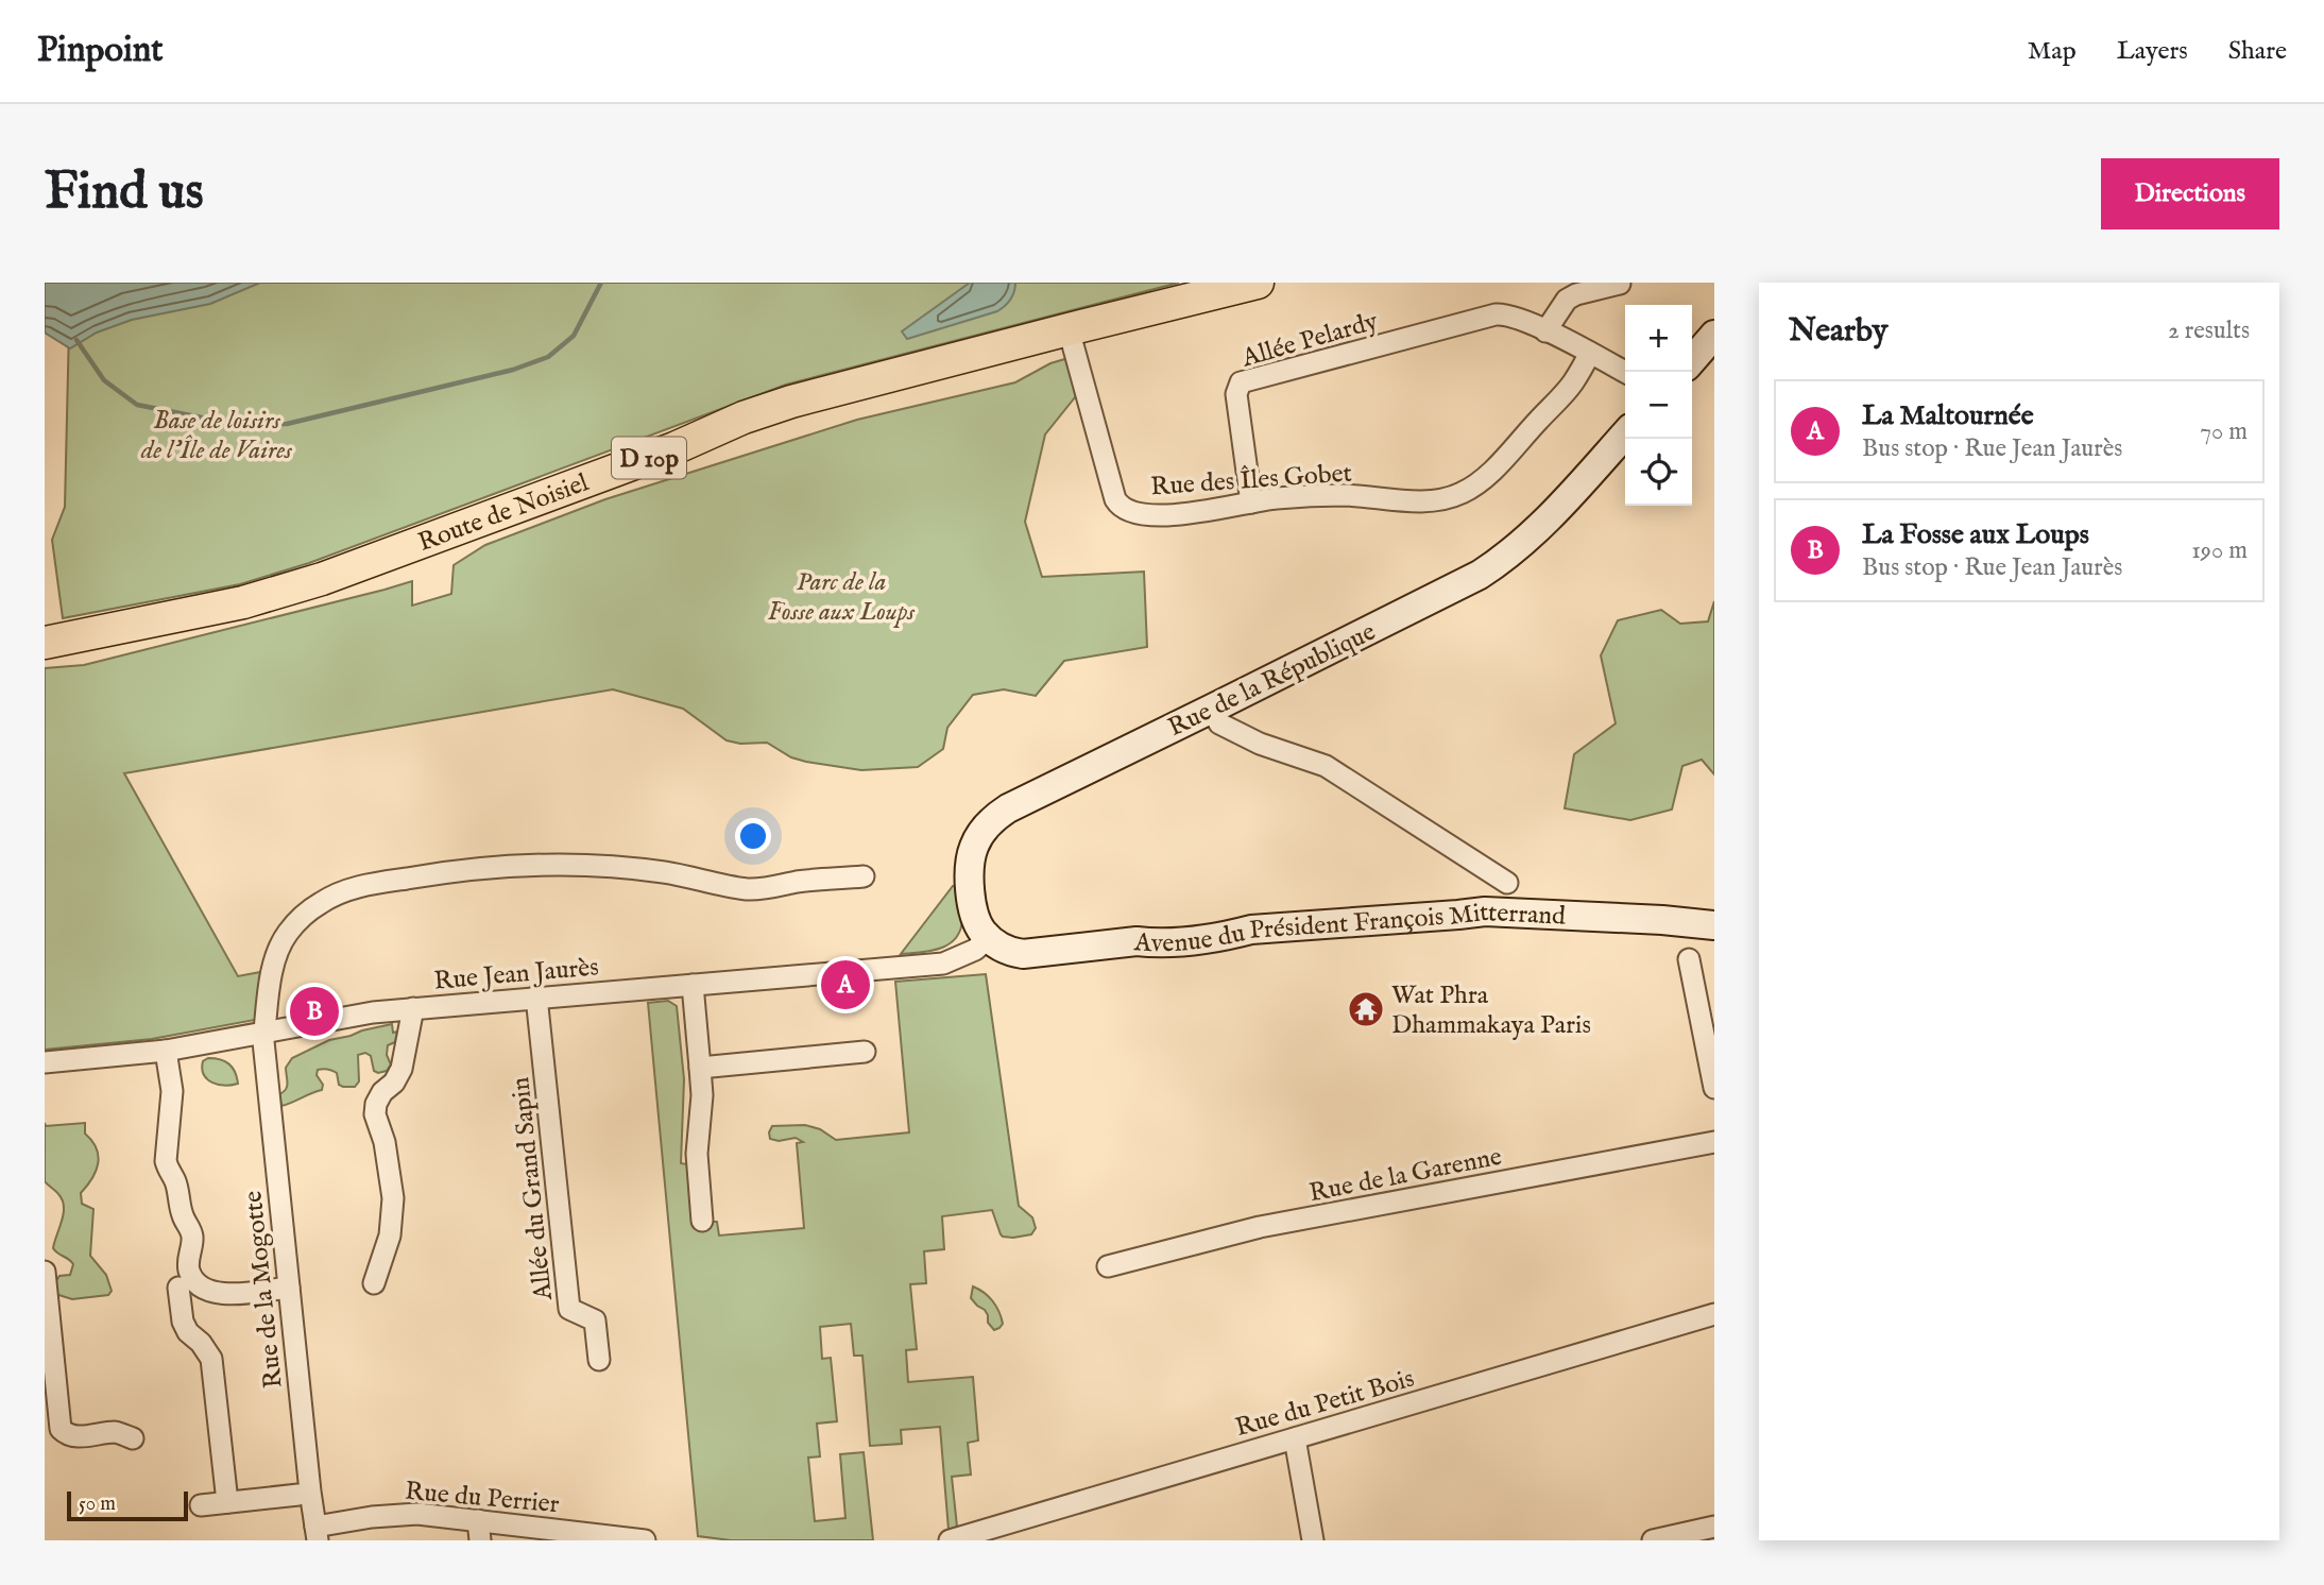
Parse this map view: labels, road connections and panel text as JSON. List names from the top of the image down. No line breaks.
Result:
{"streets":{"main road":["D 10p","Route de Noisiel"],"street":["Allée Pelardy","Rue des Îles Gobet","Rue de la République","Avenue du Président François Mitterrand","Rue Jean Jaurès","Rue de la Garenne","Allée du Grand Sapin","Rue de la Mogotte","Rue du Petit Bois","Rue du Perrier"]},"crossings":[["Allée Pelardy","Rue des Îles Gobet"],["Rue des Îles Gobet","Route de Noisiel"],["Rue de la République","Avenue du Président François Mitterrand"],["Rue de la République","Rue Jean Jaurès"],["Avenue du Président François Mitterrand","Rue Jean Jaurès"],["Rue Jean Jaurès","Allée du Grand Sapin"],["Rue Jean Jaurès","Rue de la Mogotte"],["Rue de la Mogotte","Rue du Perrier"]],"parks":["Base de loisirs de l'Île de Vaires","Parc de la Fosse aux Loups"],"places":{"temple":["Wat Phra Dhammakaya Paris"]},"scale_bar":"50 m","page":{"header":"Pinpoint","nav":["Map","Layers","Share"],"buttons":"Directions","title":"Find us","heading":["Nearby","2 results"],"map_buttons":["+","−"],"list":[{"mark":"A","name":"La Maltournée","note":"Bus stop · Rue Jean Jaurès","value":"70 m"},{"mark":"B","name":"La Fosse aux Loups","note":"Bus stop · Rue Jean Jaurès","value":"190 m"}],"pins":["A","B"],"scale":"50 m"}}
